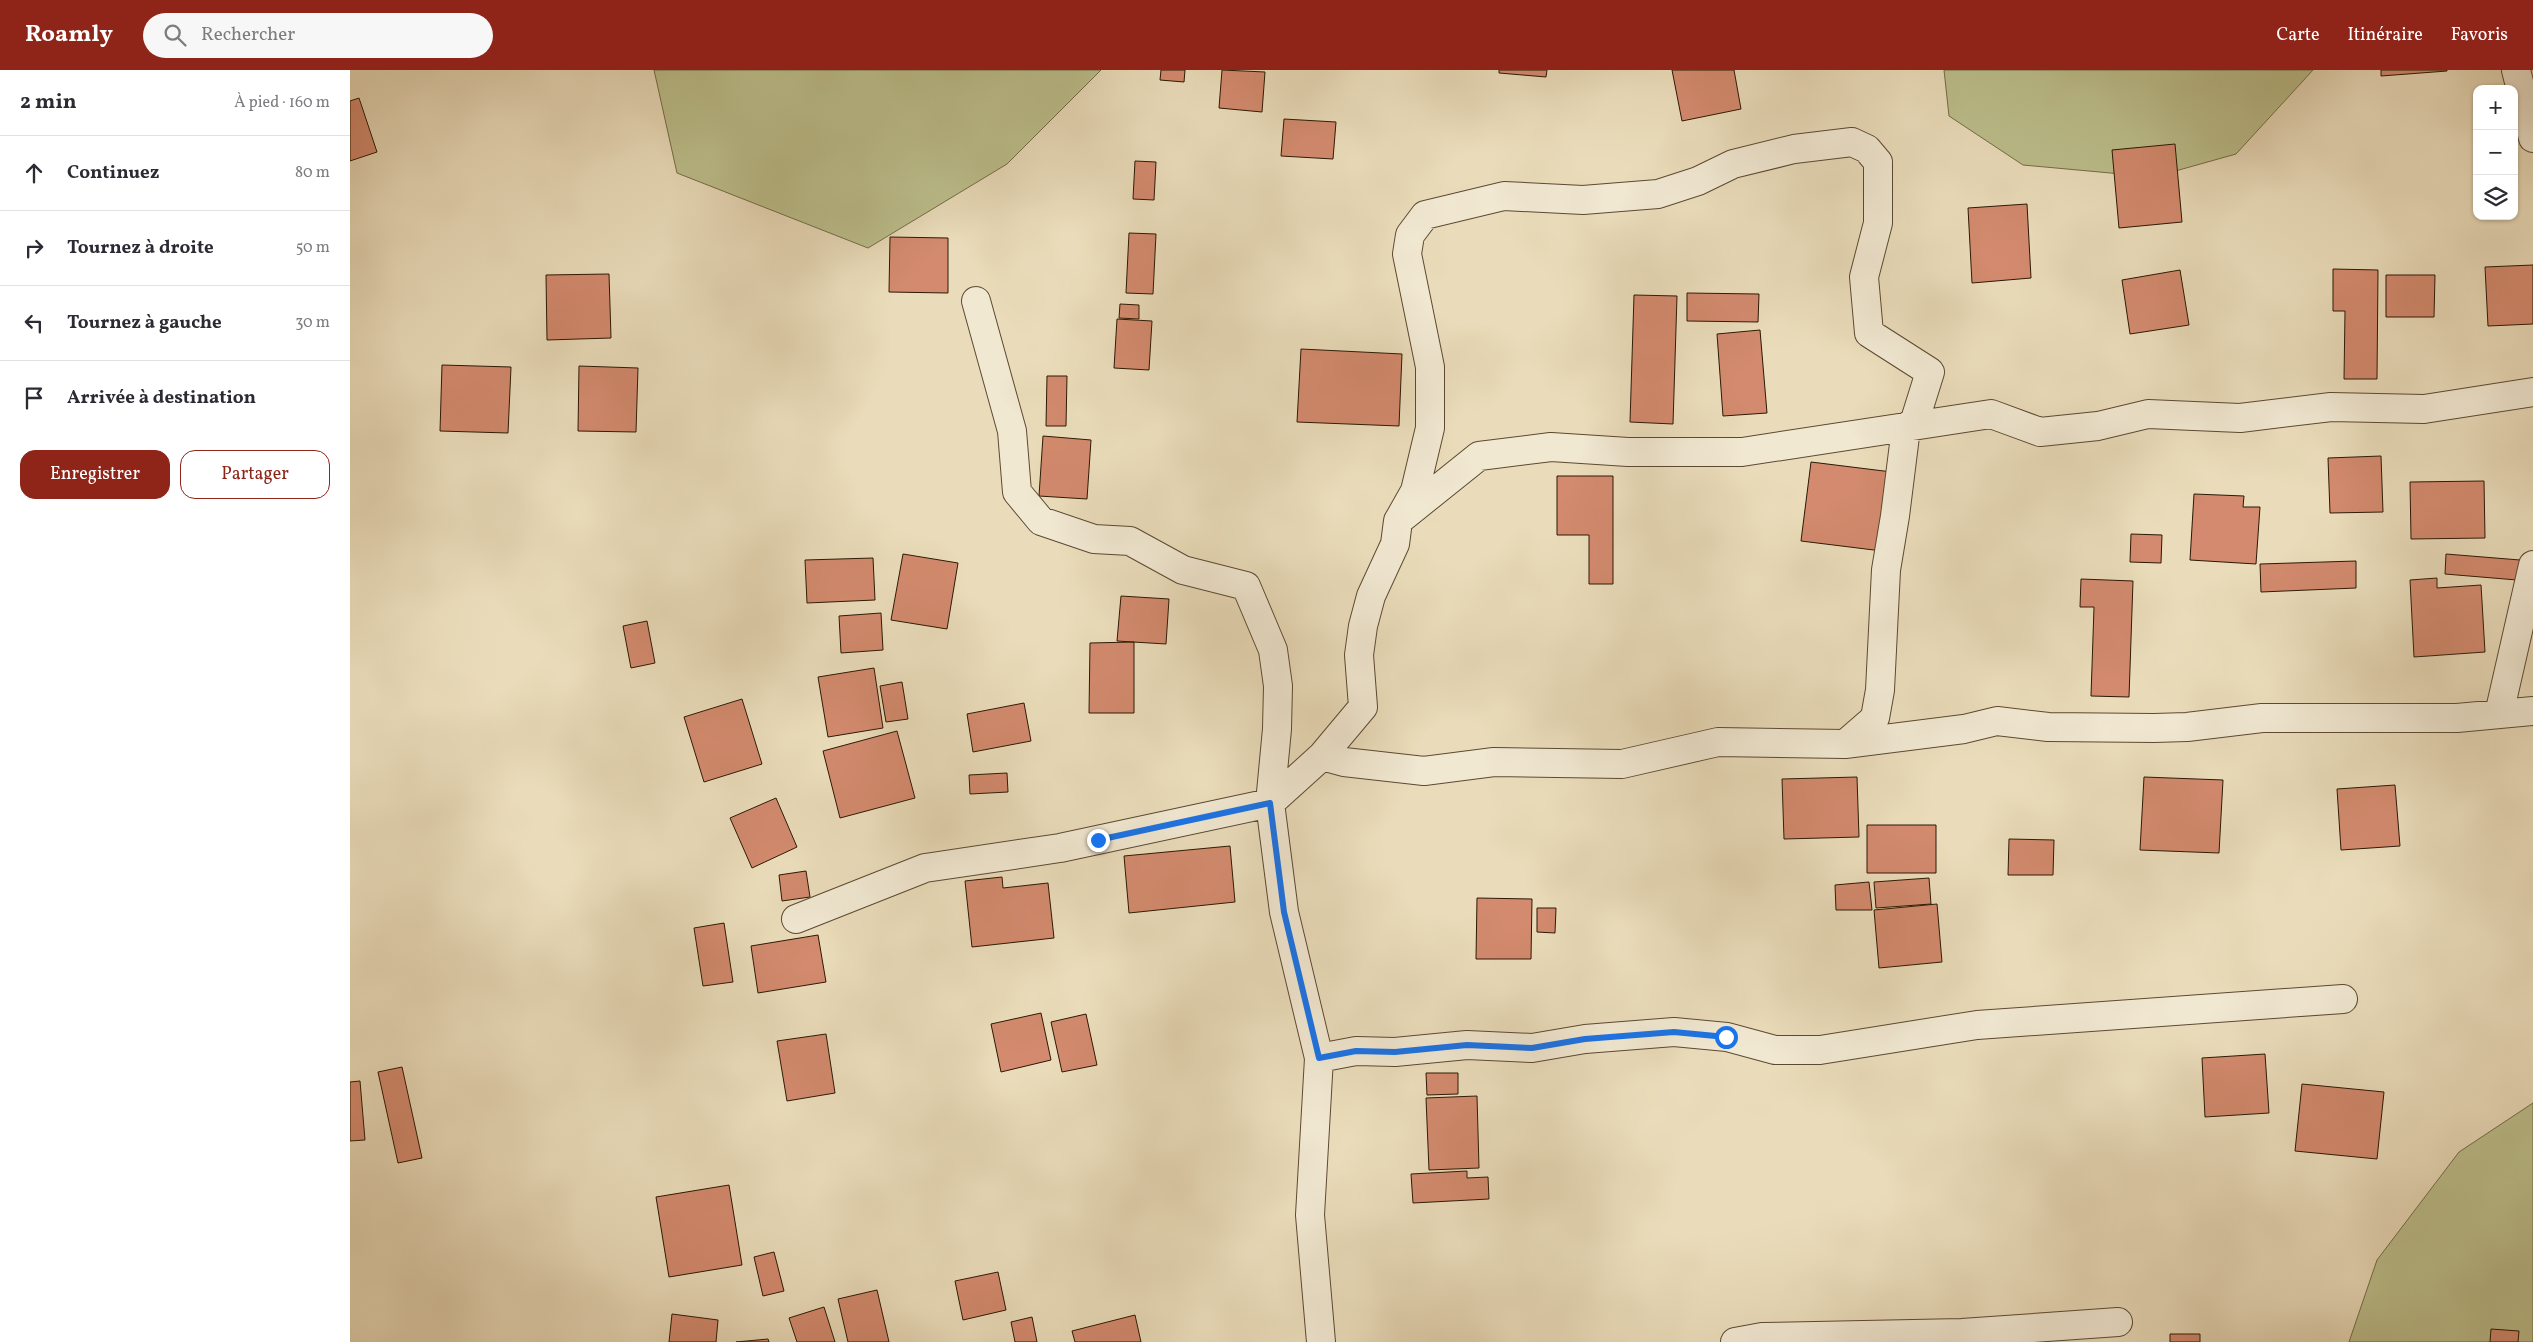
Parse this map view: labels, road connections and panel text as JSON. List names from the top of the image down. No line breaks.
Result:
{"page":{"header":"Roamly","search":"Rechercher","nav":["Carte","Itinéraire","Favoris"],"heading":["2 min","À pied · 160 m"],"map_buttons":["+","−"],"list":[["Continuez","80 m"],["Tournez à droite","50 m"],["Tournez à gauche","30 m"],"Arrivée à destination"],"buttons":["Enregistrer","Partager"]}}
